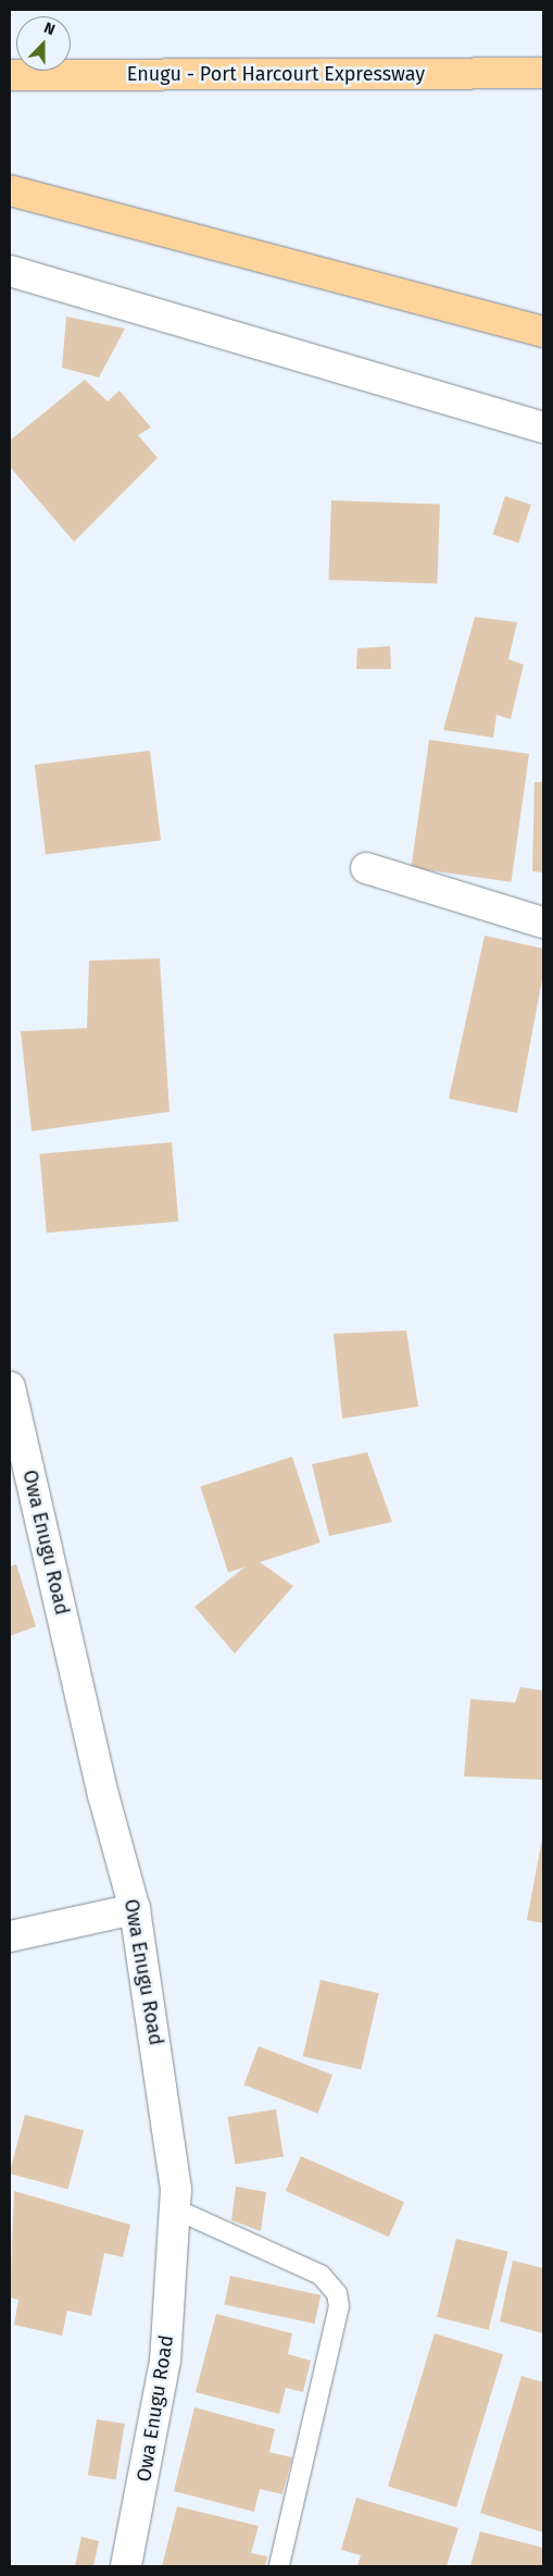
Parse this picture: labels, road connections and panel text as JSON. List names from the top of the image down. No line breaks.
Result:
{"streets":{"highway":["Enugu - Port Harcourt Expressway"],"street":["Owa Enugu Road"]},"north":"top"}
